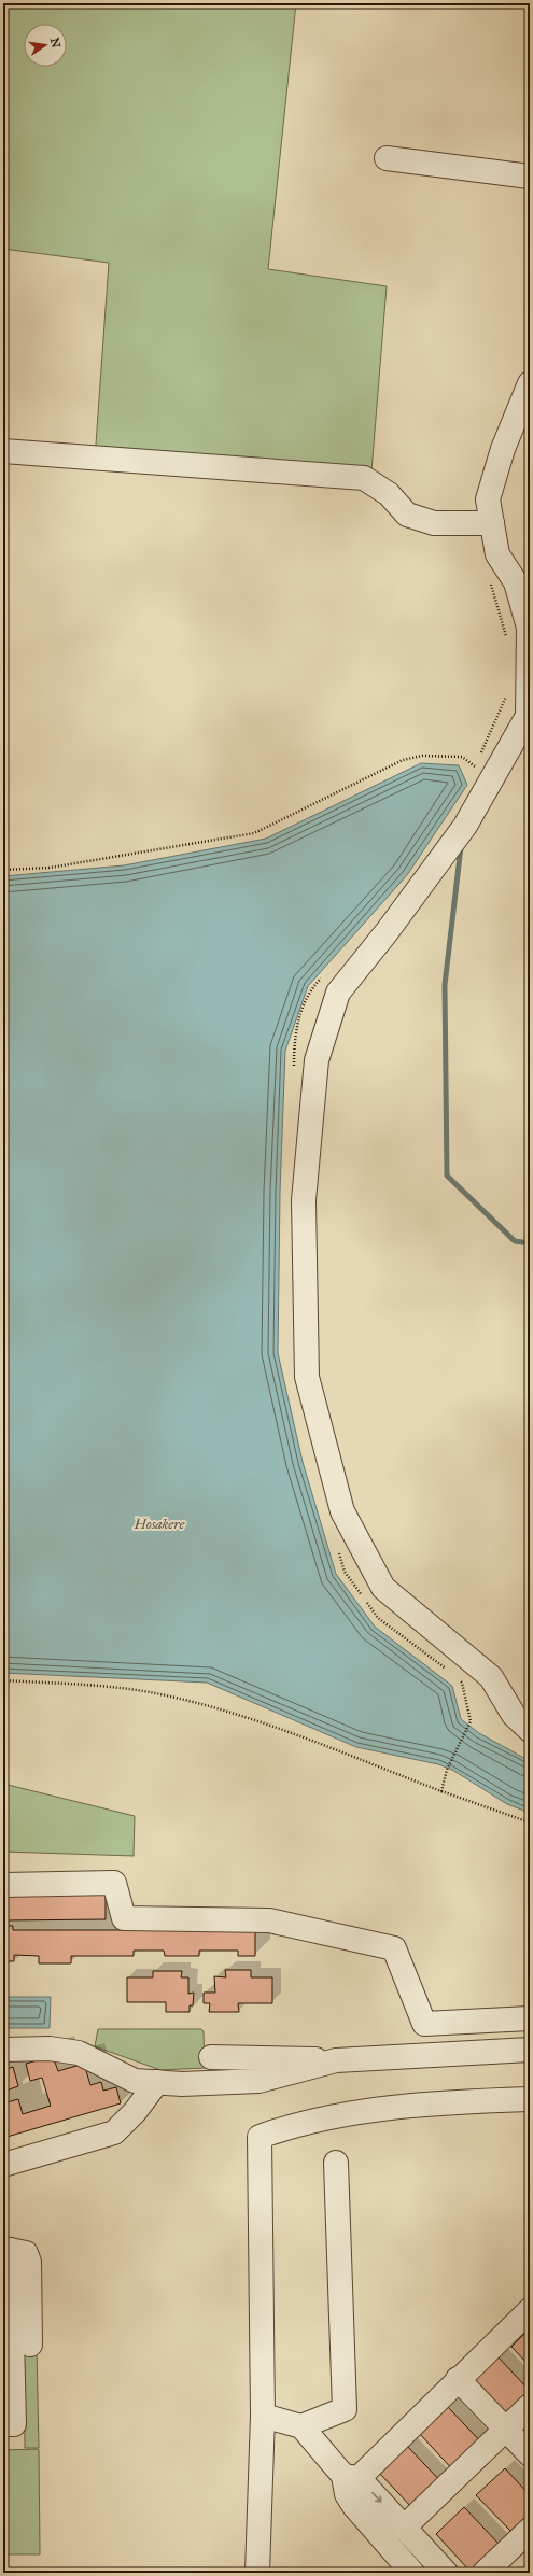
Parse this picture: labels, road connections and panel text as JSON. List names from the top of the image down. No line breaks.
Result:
{"water":["Hosakere"],"north":"right"}
